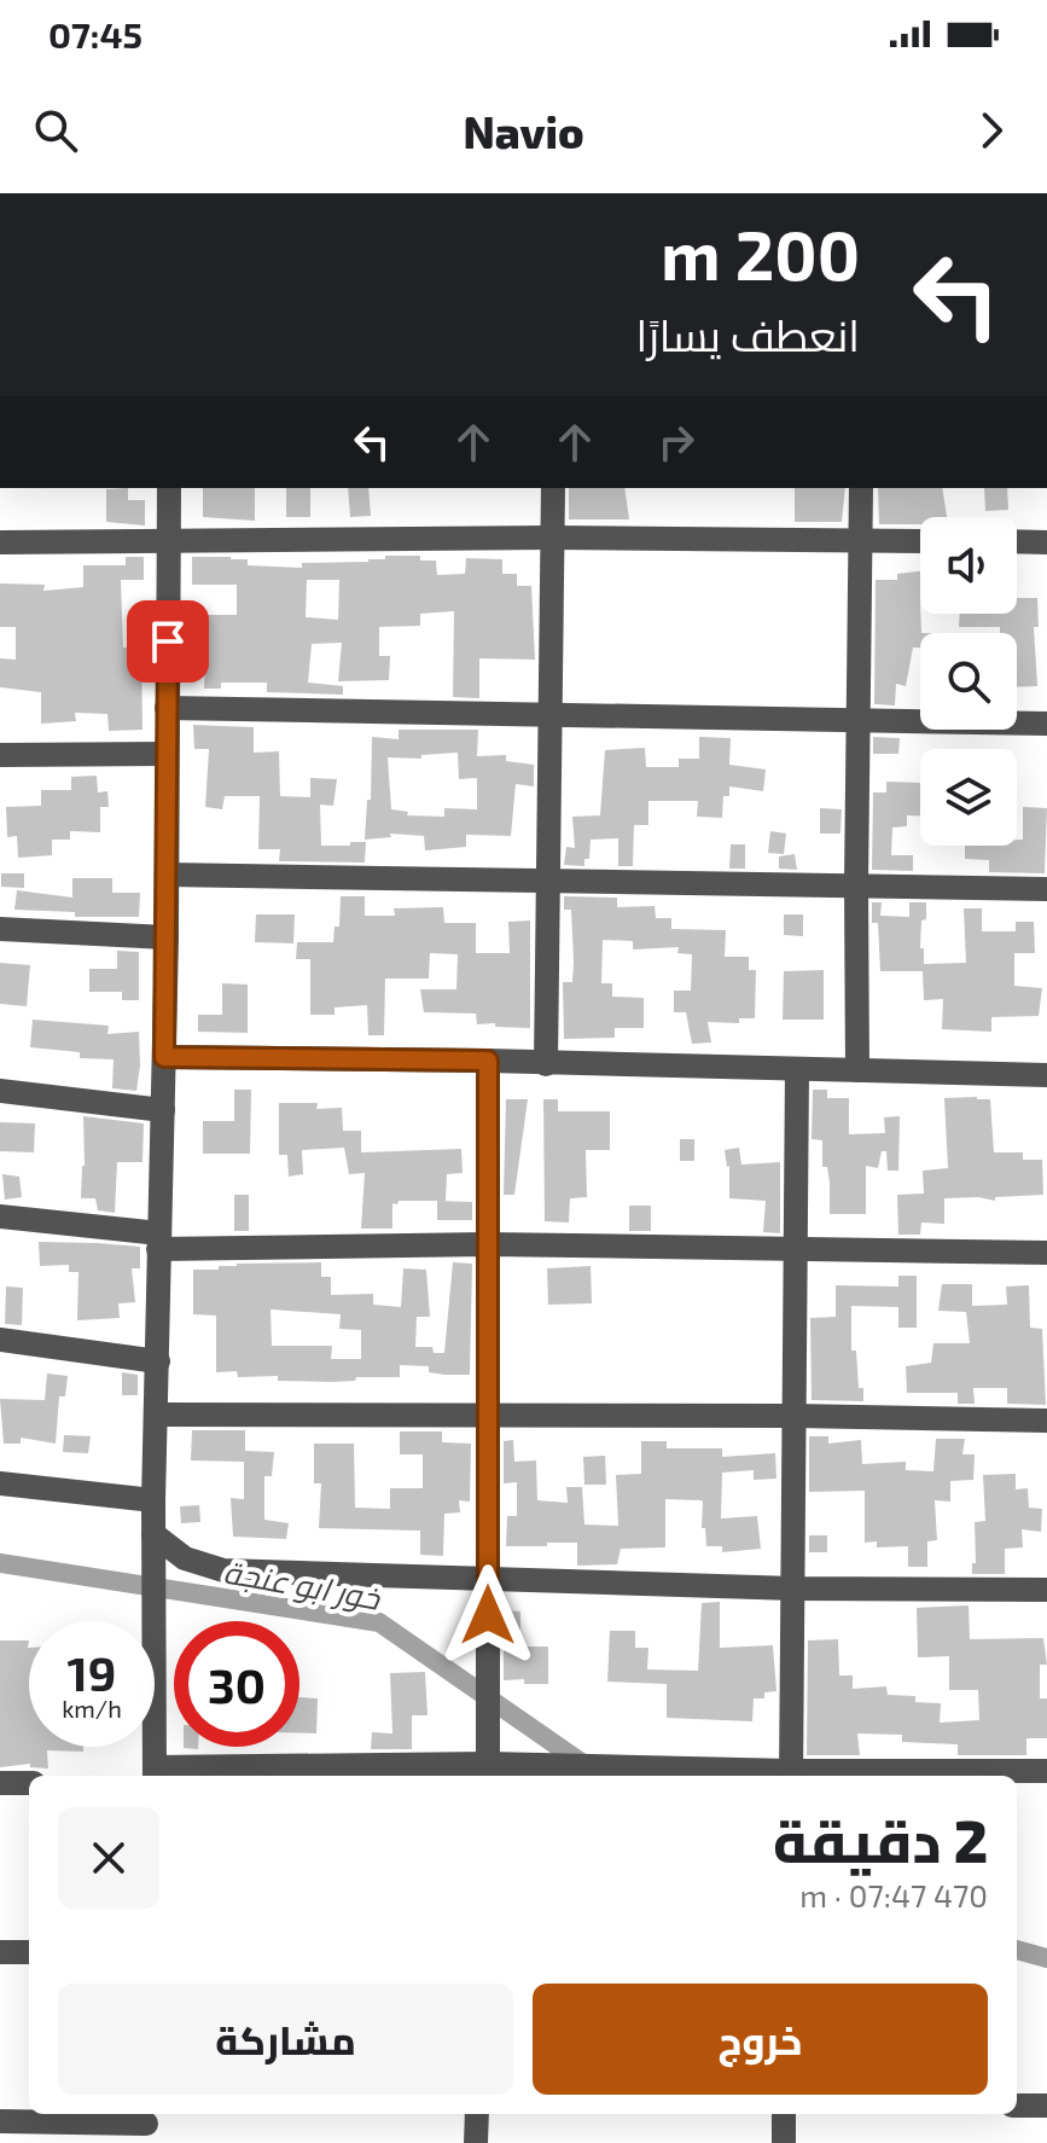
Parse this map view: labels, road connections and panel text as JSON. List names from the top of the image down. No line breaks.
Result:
{"water":["خور ابو عنجة"],"page":{"status":"07:45","header":"Navio","turn":["200 m","انعطف يسارًا"],"speed":"19 km/h","limit":"30","heading":["2 دقيقة","470 m · 07:47"],"buttons":["خروج","مشاركة"]}}
